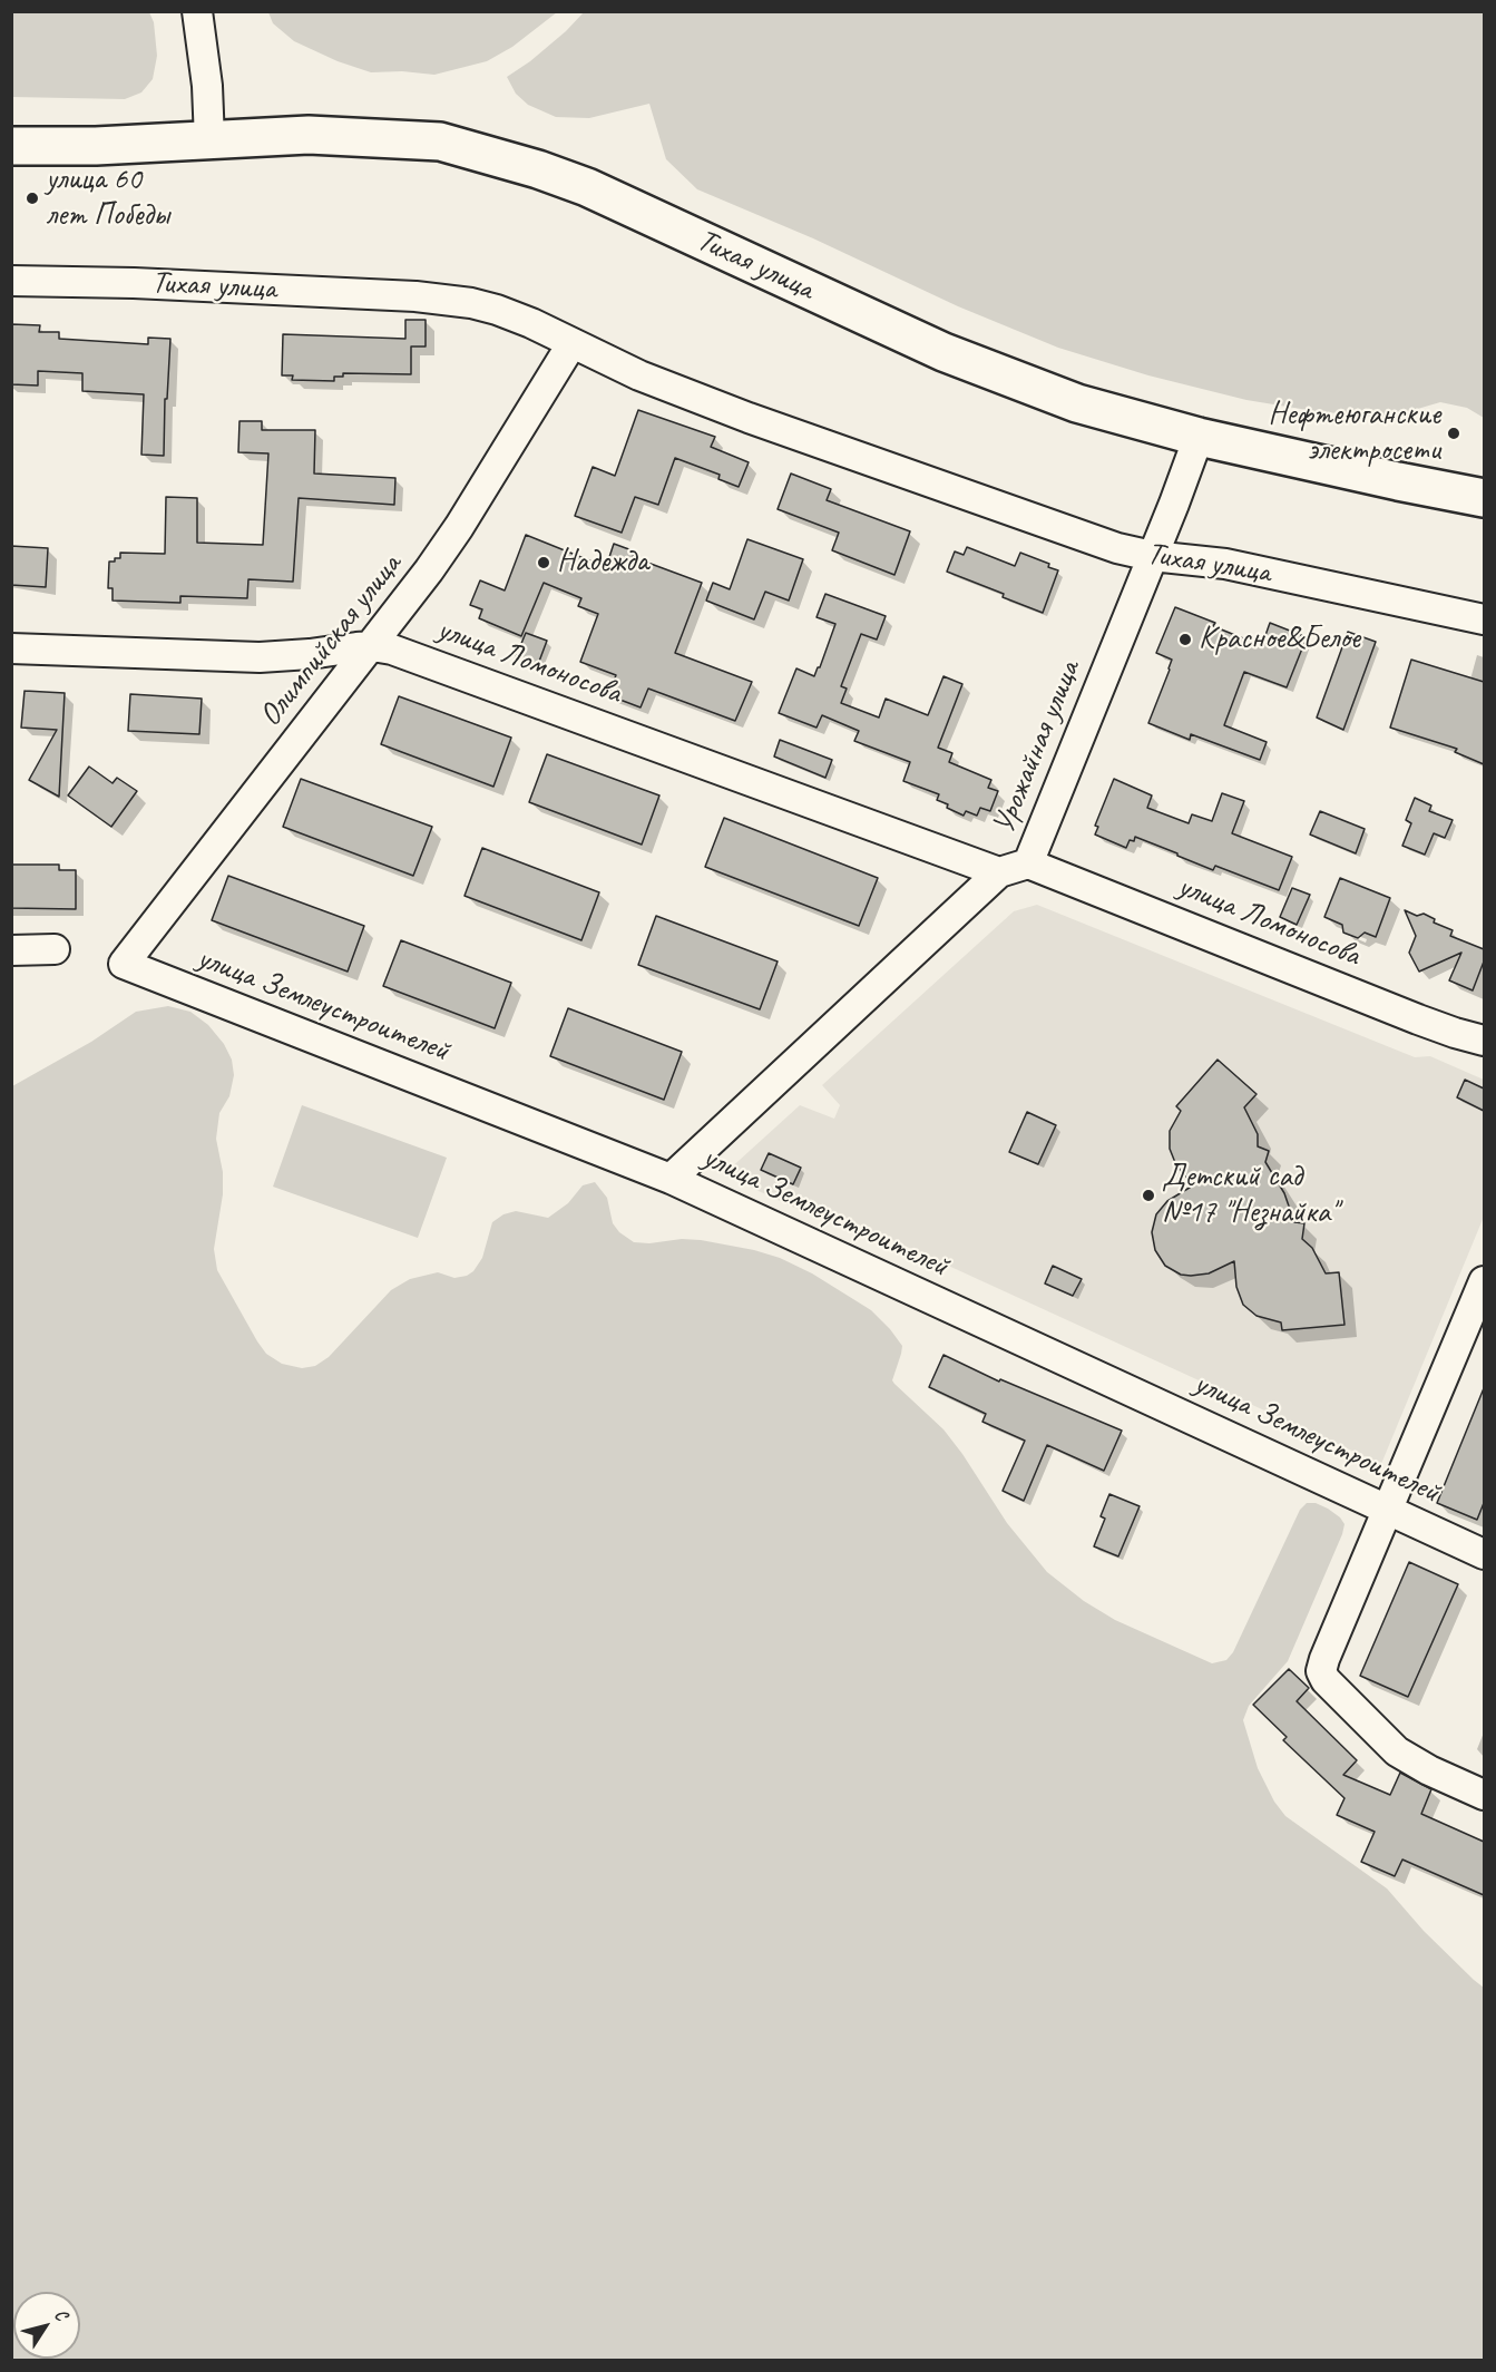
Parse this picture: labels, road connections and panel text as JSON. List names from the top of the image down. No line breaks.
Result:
{"streets":{"main road":["Тихая улица"],"street":["Олимпийская улица","улица Ломоносова","Урожайная улица","улица Землеустроителей"]},"crossings":[["Тихая улица","Олимпийская улица"],["Тихая улица","Урожайная улица"],["Олимпийская улица","улица Ломоносова"],["Олимпийская улица","улица Землеустроителей"],["улица Ломоносова","Урожайная улица"],["Урожайная улица","улица Землеустроителей"]],"places":["улица 60 лет Победы","Нефтеюганские электросети","Надежда","Красное&Белое","Детский сад №17 \"Незнайка\""],"north":"top right"}
